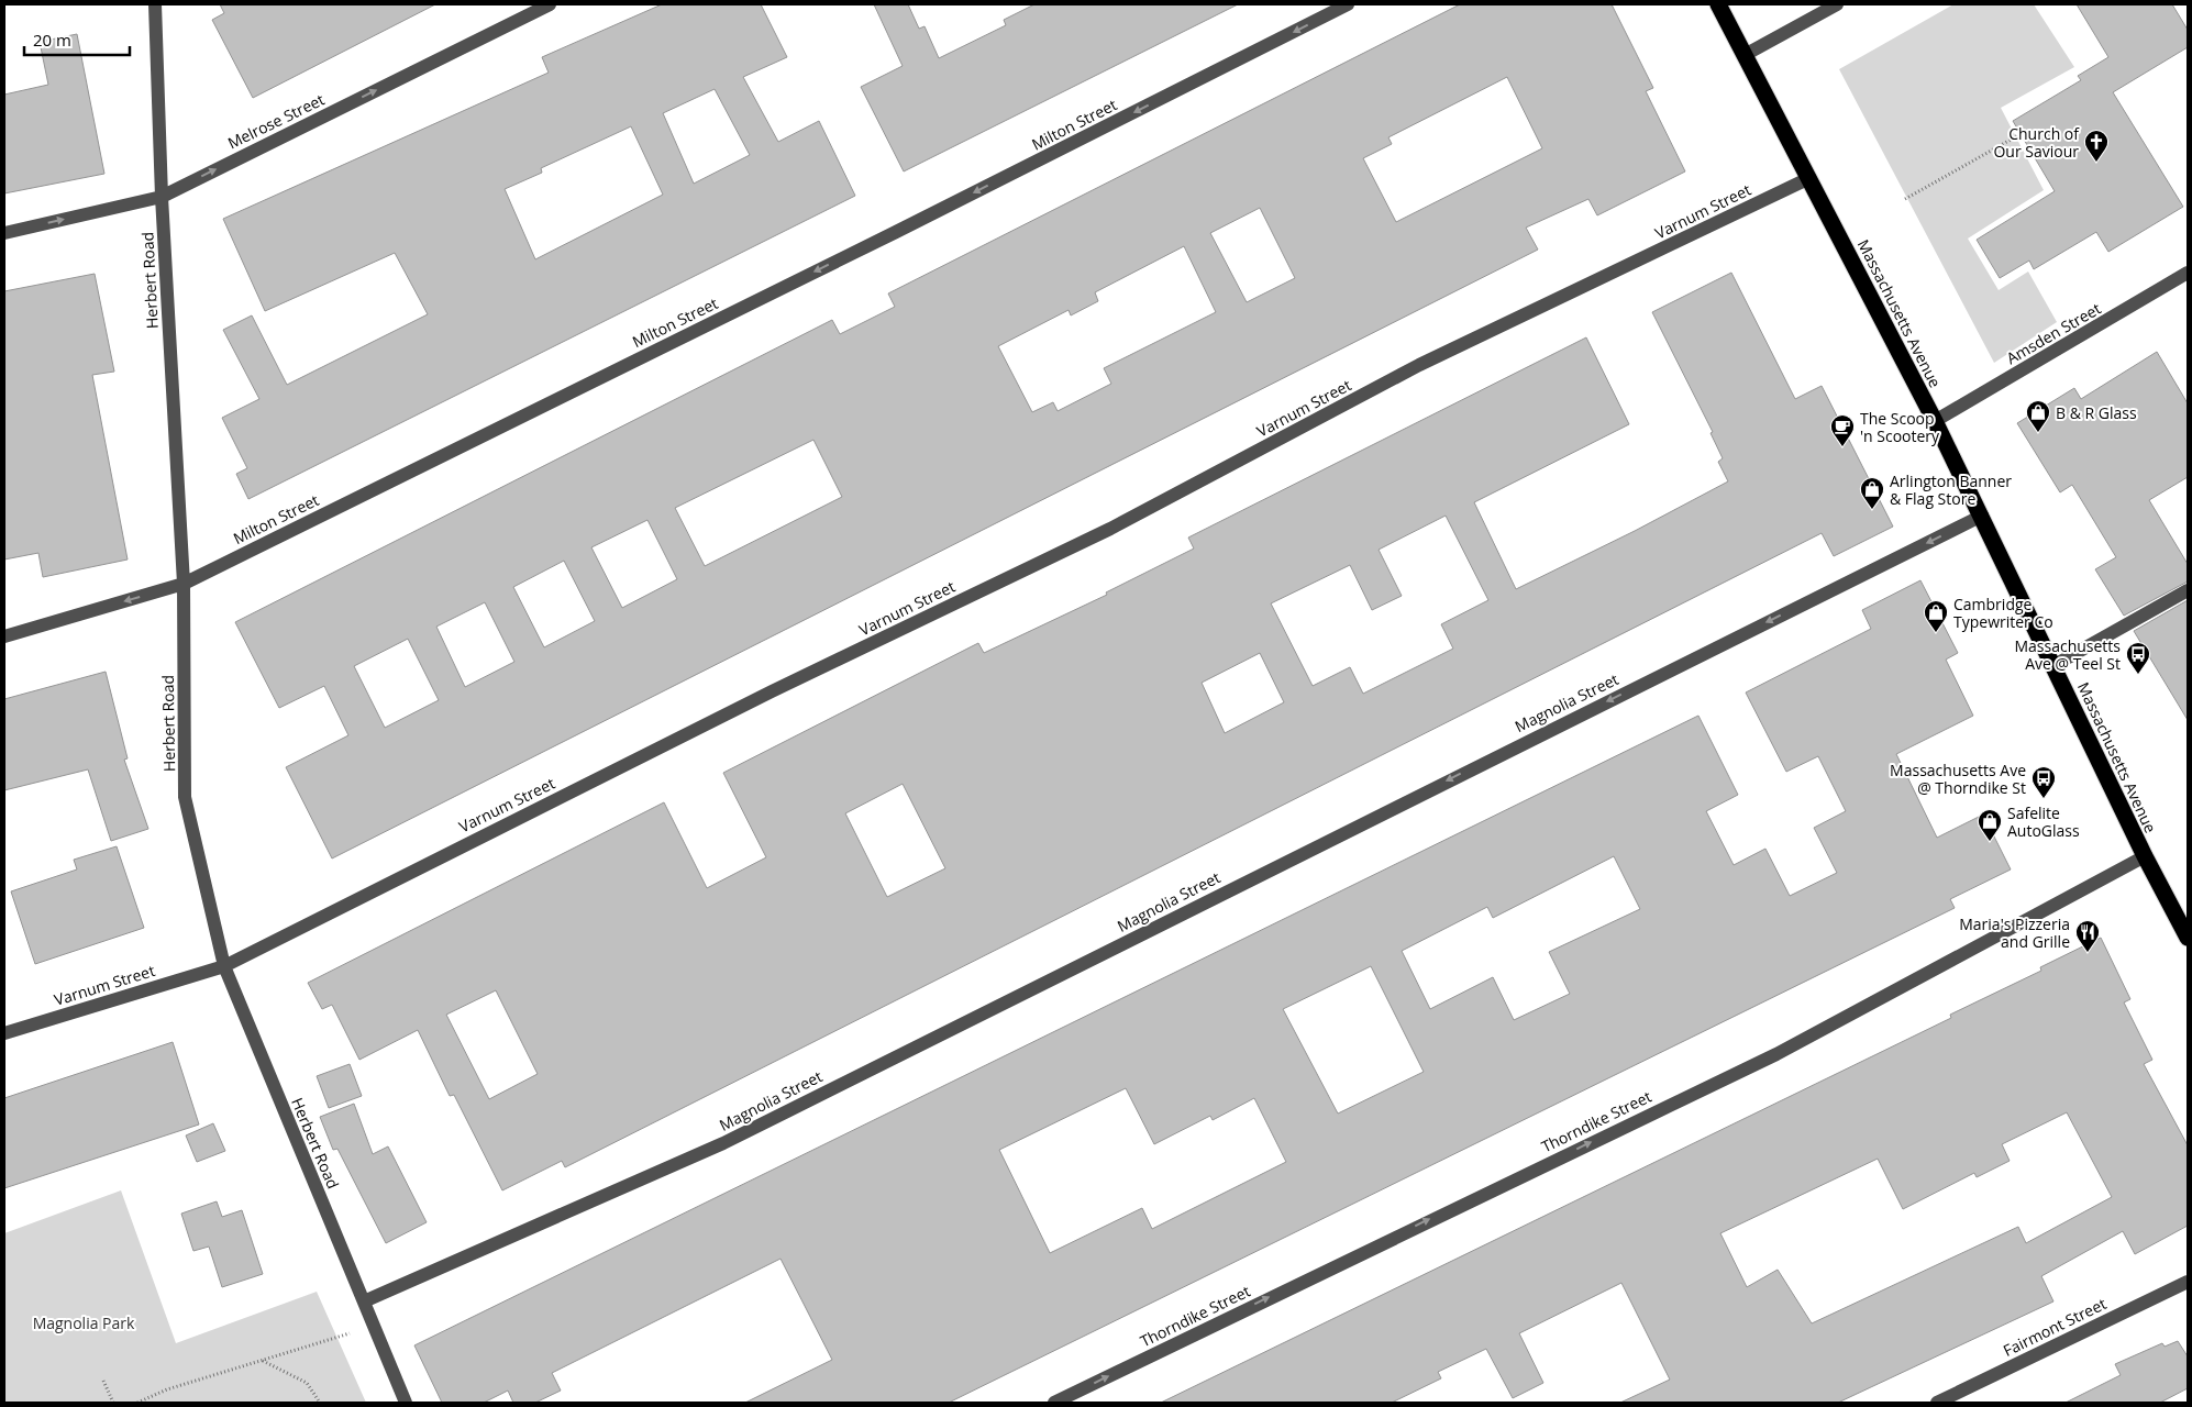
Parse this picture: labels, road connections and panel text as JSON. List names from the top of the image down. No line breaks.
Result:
{"streets":{"highway":["Massachusetts Avenue"],"street":["Melrose Street","Milton Street","Varnum Street","Herbert Road","Amsden Street","Magnolia Street","Thorndike Street","Fairmont Street"]},"crossings":[["Melrose Street","Herbert Road"],["Milton Street","Herbert Road"],["Varnum Street","Herbert Road"],["Varnum Street","Massachusetts Avenue"],["Herbert Road","Magnolia Street"],["Massachusetts Avenue","Amsden Street"],["Massachusetts Avenue","Magnolia Street"],["Massachusetts Avenue","Thorndike Street"]],"one_way":["Melrose Street","Milton Street","Magnolia Street","Thorndike Street"],"parks":["Magnolia Park"],"places":{"church":["Church of Our Saviour"],"shop":["B & R Glass","Arlington Banner & Flag Store","Cambridge Typewriter Co","Safelite AutoGlass"],"cafe":["The Scoop 'n Scootery"],"bus stop":["Massachusetts Ave @ Teel St","Massachusetts Ave @ Thorndike St"],"restaurant":["Maria's Pizzeria and Grille"]},"scale_bar":"20 m"}
